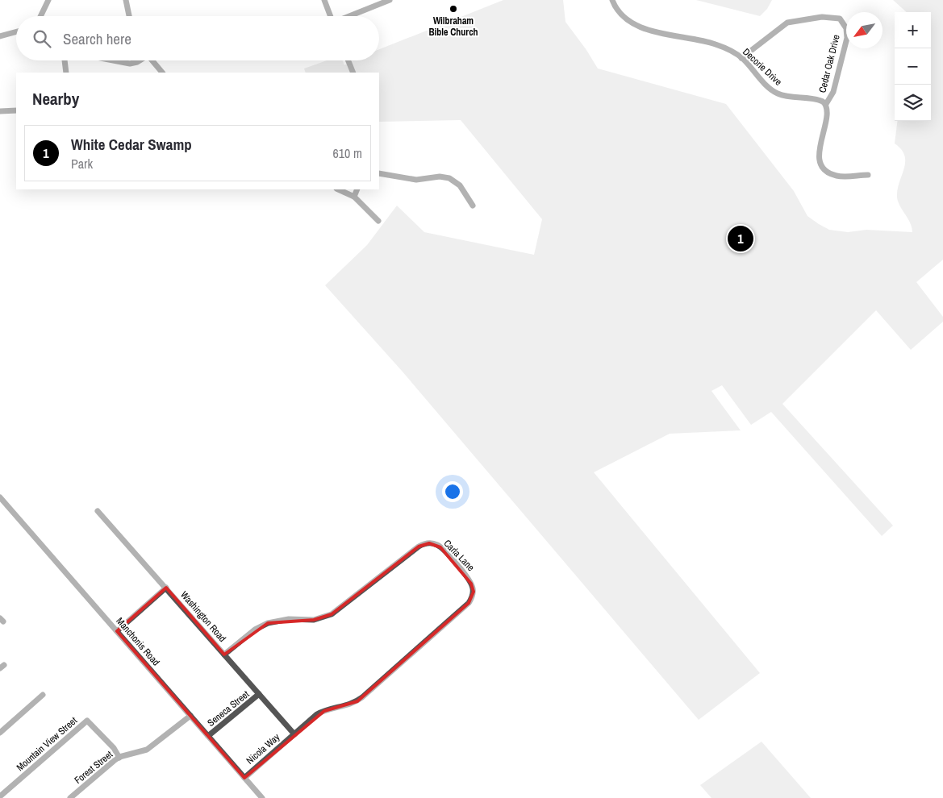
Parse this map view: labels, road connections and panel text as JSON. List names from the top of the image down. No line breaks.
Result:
{"streets":{"street":["Cedar Oak Drive","Decorie Drive","Carla Lane","Washington Road","Manchonis Road","Seneca Street","Mountain View Street","Nicola Way","Forest Street"]},"crossings":[["Cedar Oak Drive","Decorie Drive"],["Carla Lane","Washington Road"],["Carla Lane","Nicola Way"],["Washington Road","Seneca Street"],["Washington Road","Nicola Way"],["Manchonis Road","Seneca Street"],["Manchonis Road","Nicola Way"],["Manchonis Road","Forest Street"],["Mountain View Street","Forest Street"]],"places":["Wilbraham Bible Church"],"north":"bottom left","page":{"map_buttons":["+","−"],"search":"Search here","heading":"Nearby","list":[{"mark":"1","name":"White Cedar Swamp","note":"Park","value":"610 m"}],"pins":"1"}}
